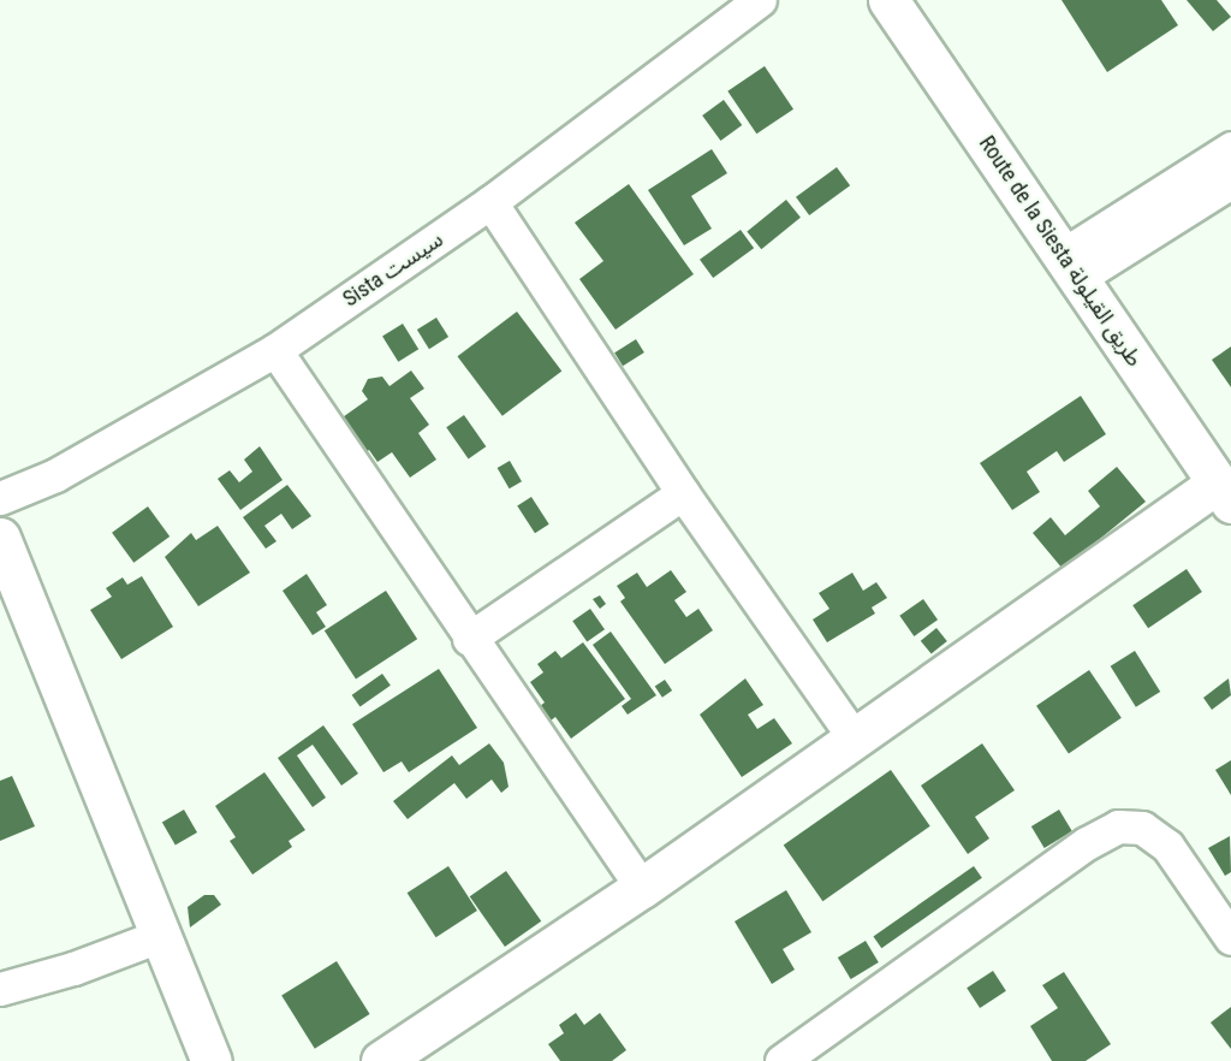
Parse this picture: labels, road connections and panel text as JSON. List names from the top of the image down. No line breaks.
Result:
{"streets":{"main road":["Route de la Siesta طريق القيلولة"],"street":["Sista سيست"]}}
